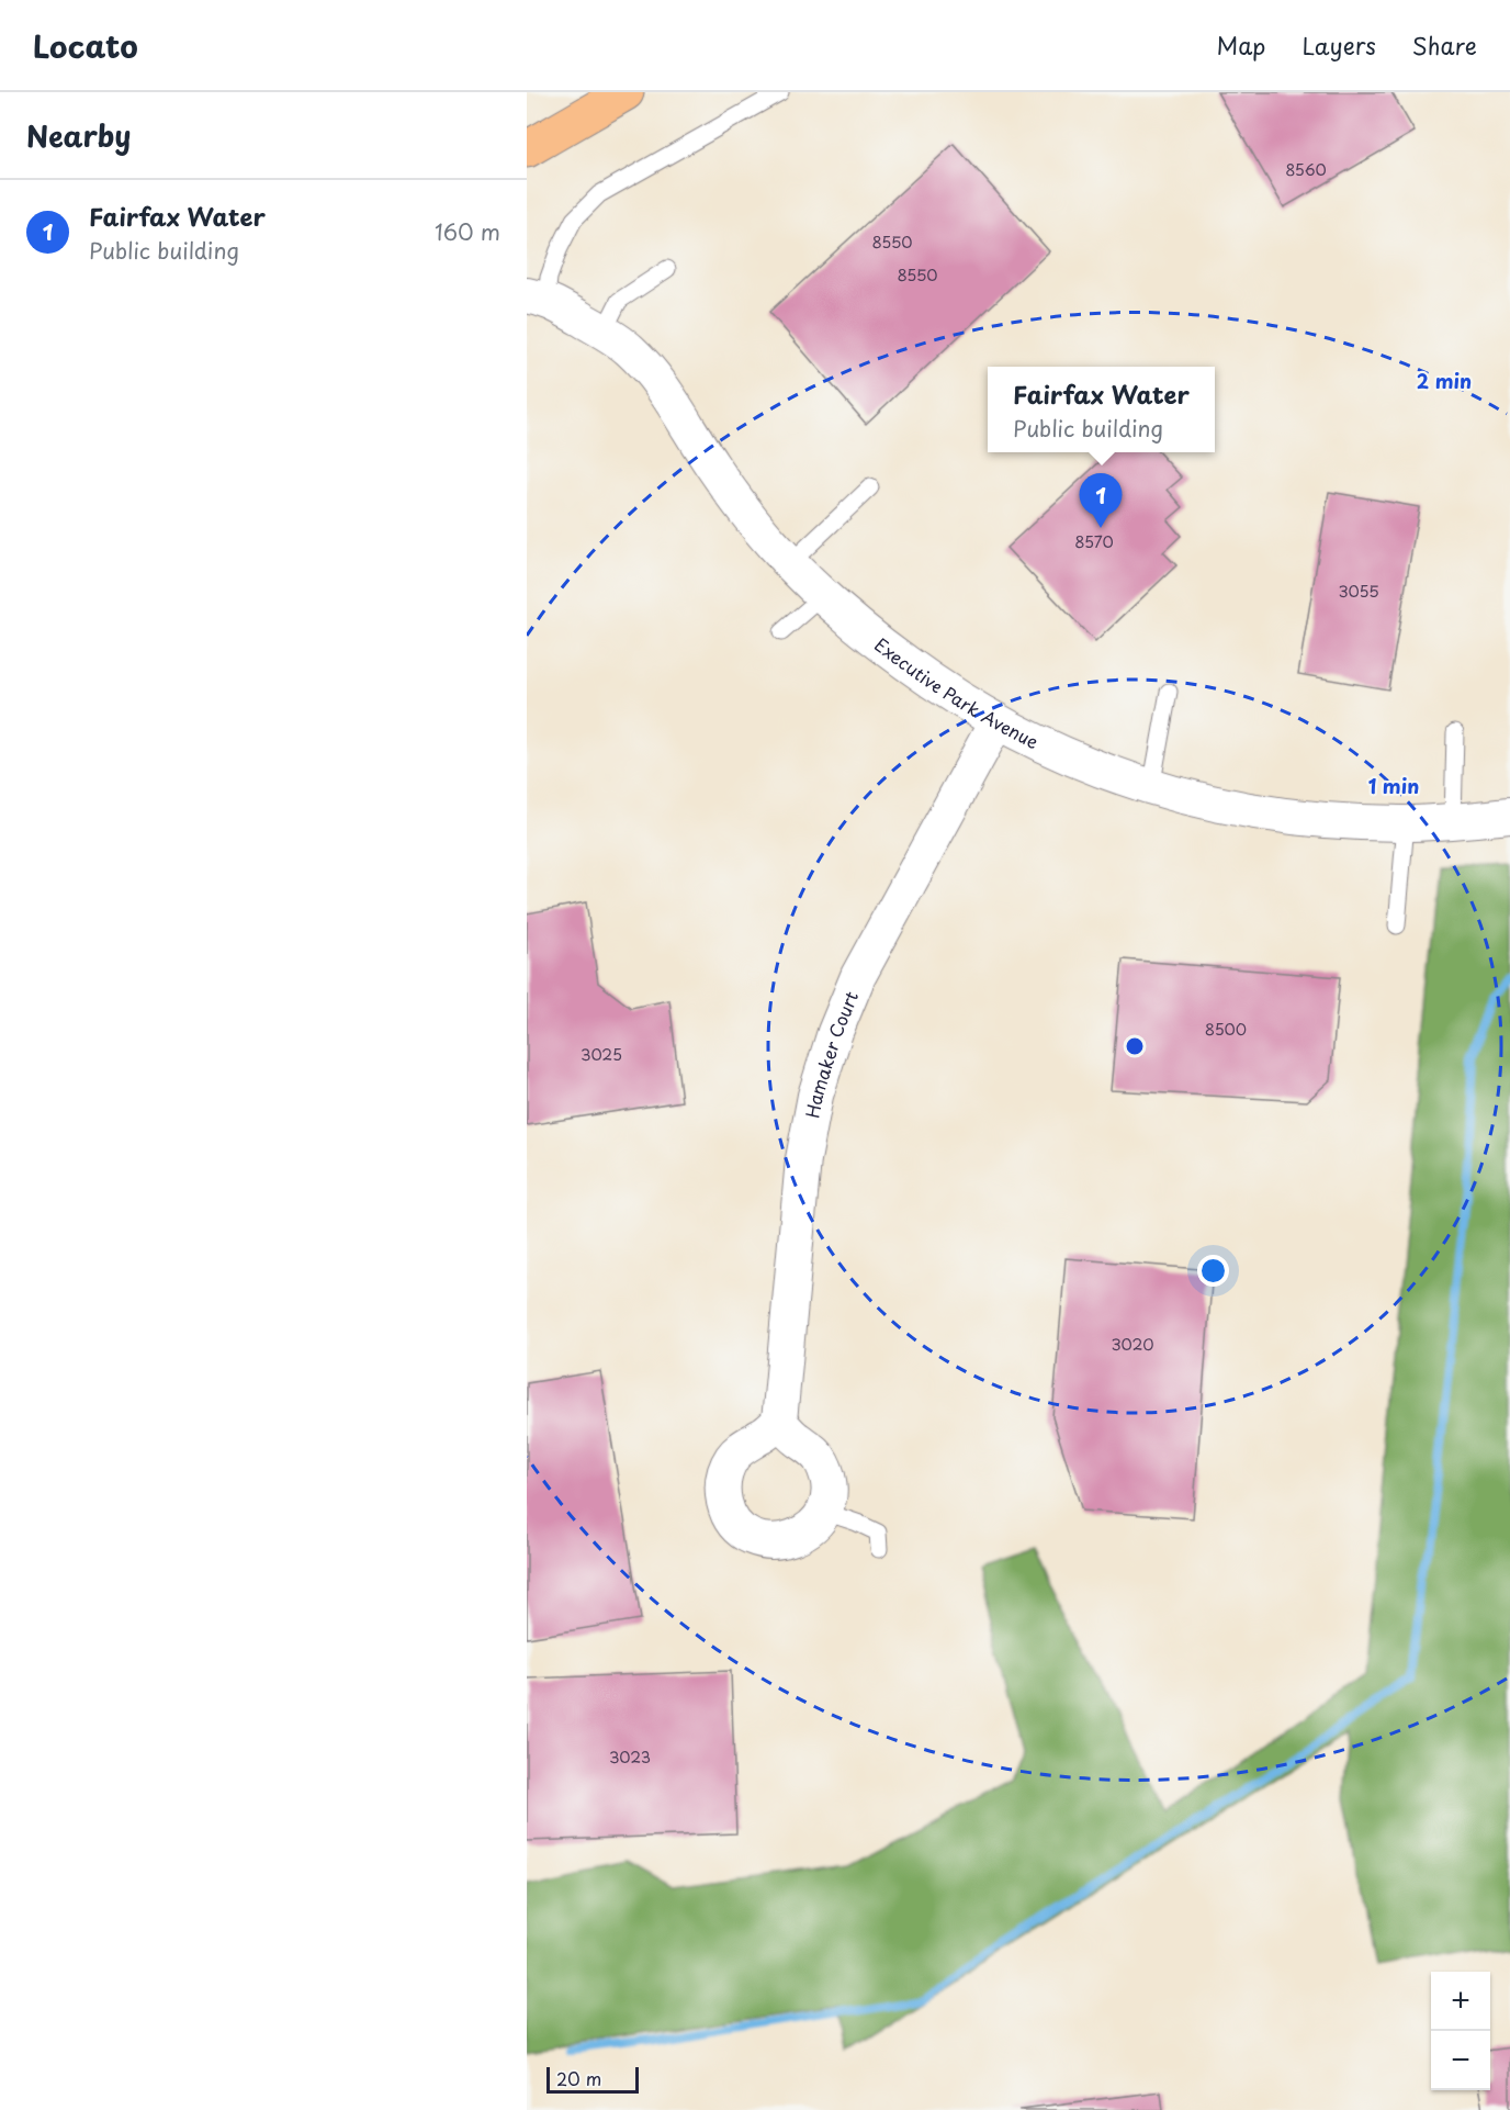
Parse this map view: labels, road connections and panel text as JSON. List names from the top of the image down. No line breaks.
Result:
{"streets":{"street":["Executive Park Avenue","Hamaker Court"]},"crossings":[["Executive Park Avenue","Hamaker Court"]],"house_numbers":["8560","8550","8550","8570","3055","8500","3025","3020","3023"],"scale_bar":"20 m","page":{"header":"Locato","nav":["Map","Layers","Share"],"heading":"Nearby","list":[{"mark":"1","name":"Fairfax Water","note":"Public building","value":"160 m"}],"popup":["Fairfax Water","Public building"],"pins":"1","map_buttons":["+","−"],"scale":"20 m"},"rings":["2 min","1 min"]}
